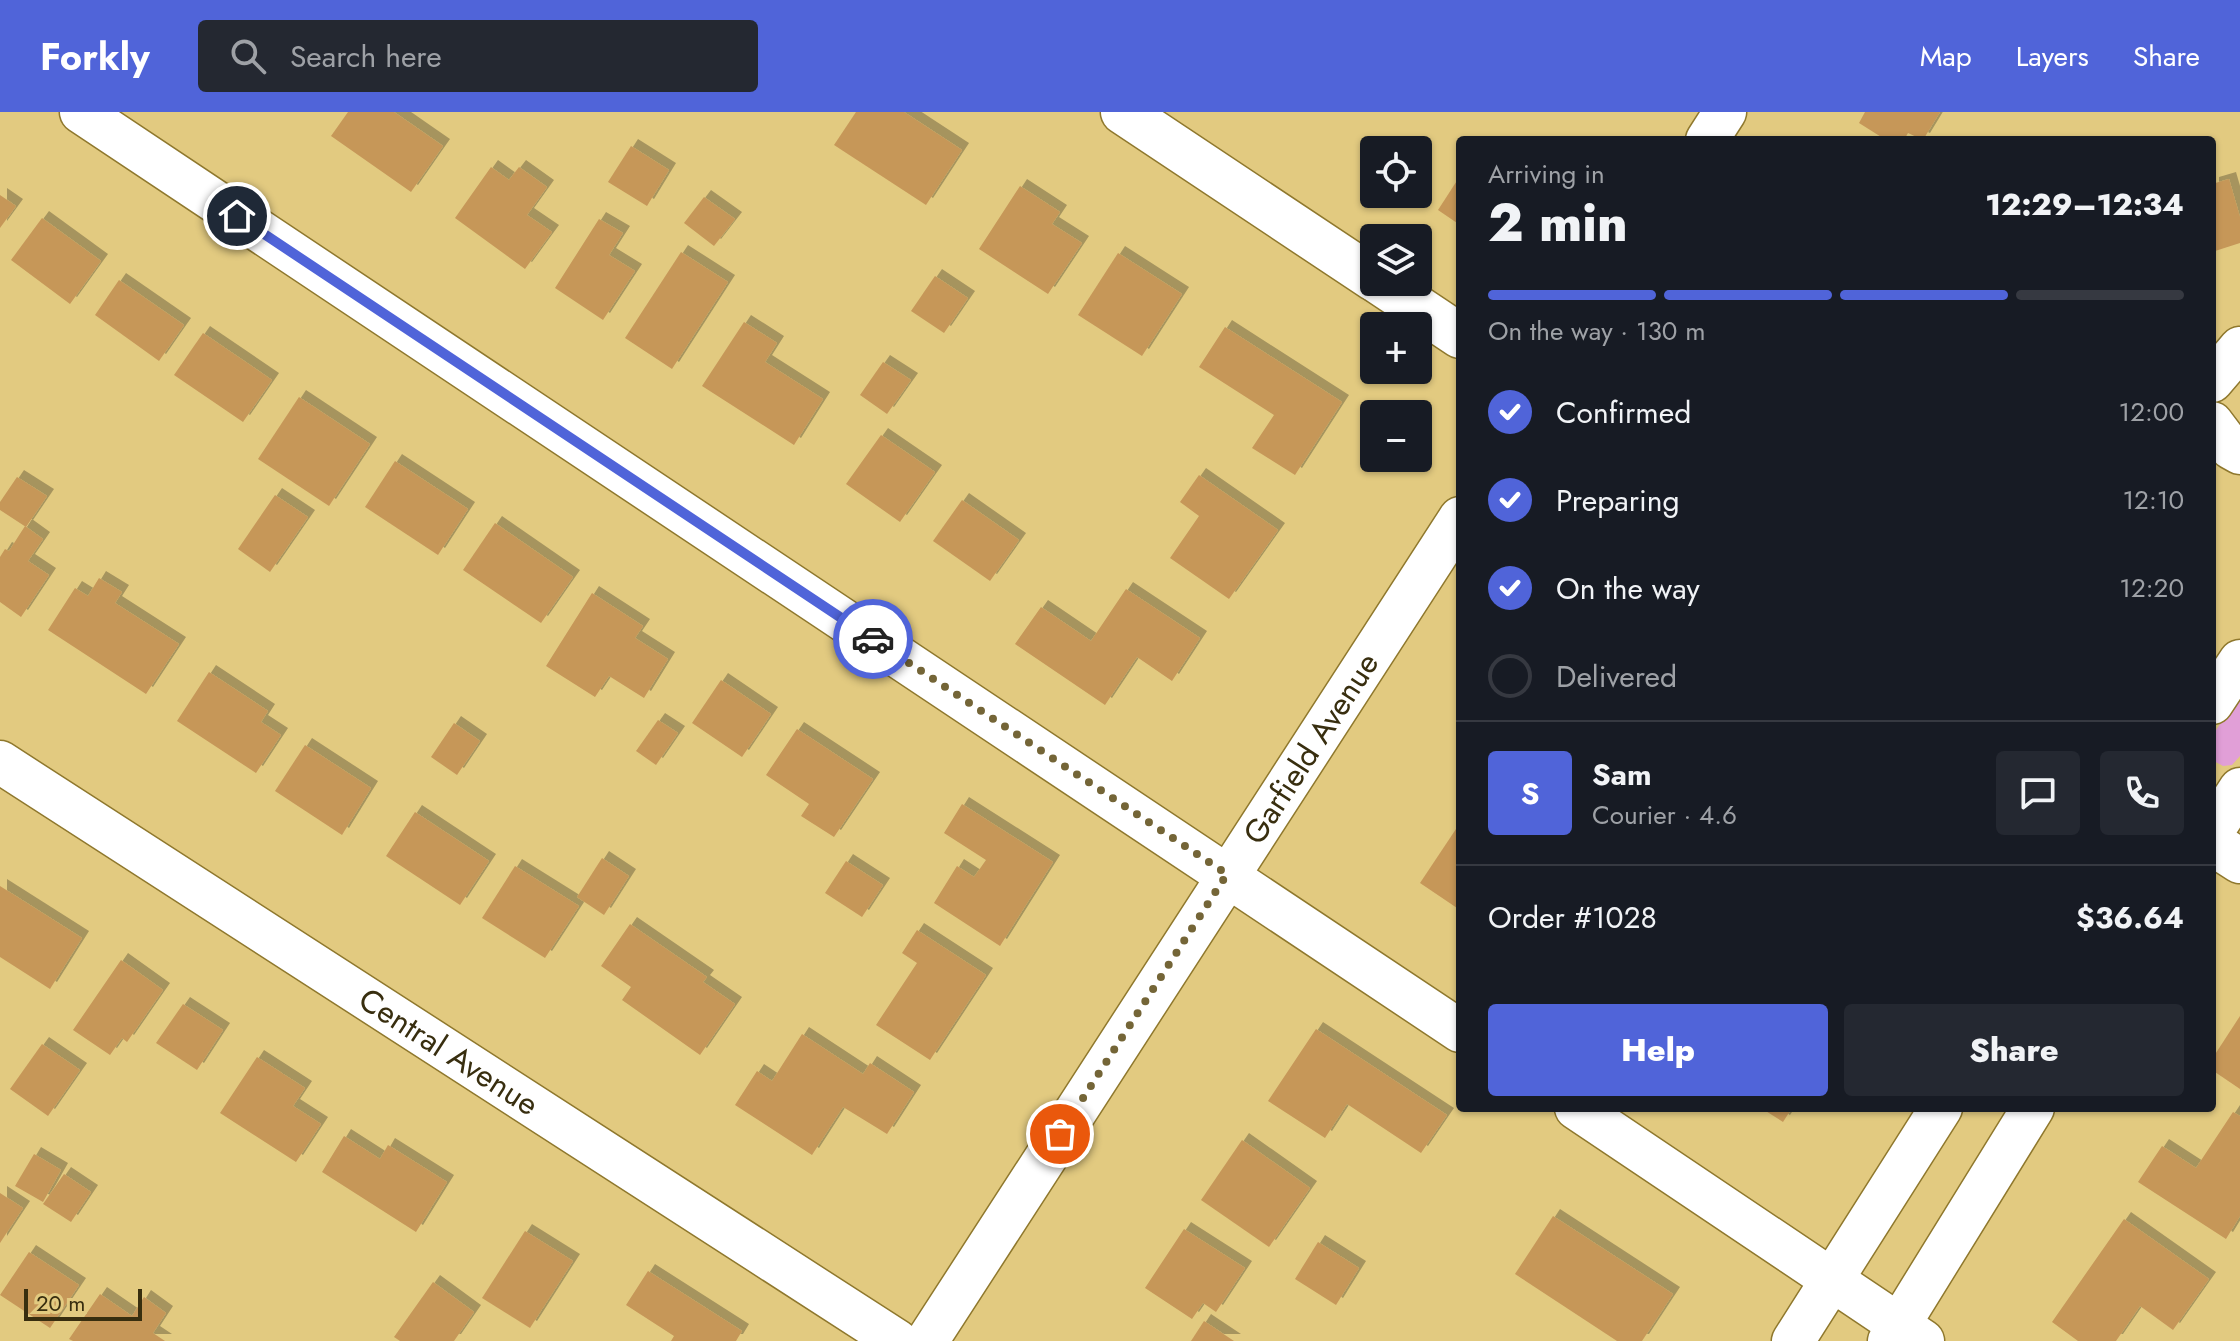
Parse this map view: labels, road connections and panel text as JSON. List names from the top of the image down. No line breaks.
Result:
{"streets":{"street":["Garfield Avenue","Central Avenue"]},"scale_bar":"20 m","page":{"header":"Forkly","search":"Search here","nav":["Map","Layers","Share"],"map_buttons":["+","−"],"heading":["2 min","Arriving in","12:29–12:34"],"panel":["Sam","Courier · 4.6","Order #1028","$36.64"],"bar":"On the way · 130 m","list":[["Confirmed","12:00"],["Preparing","12:10"],["On the way","12:20"],"Delivered"],"round":"S","buttons":["Help","Share"],"scale":"20 m"}}
